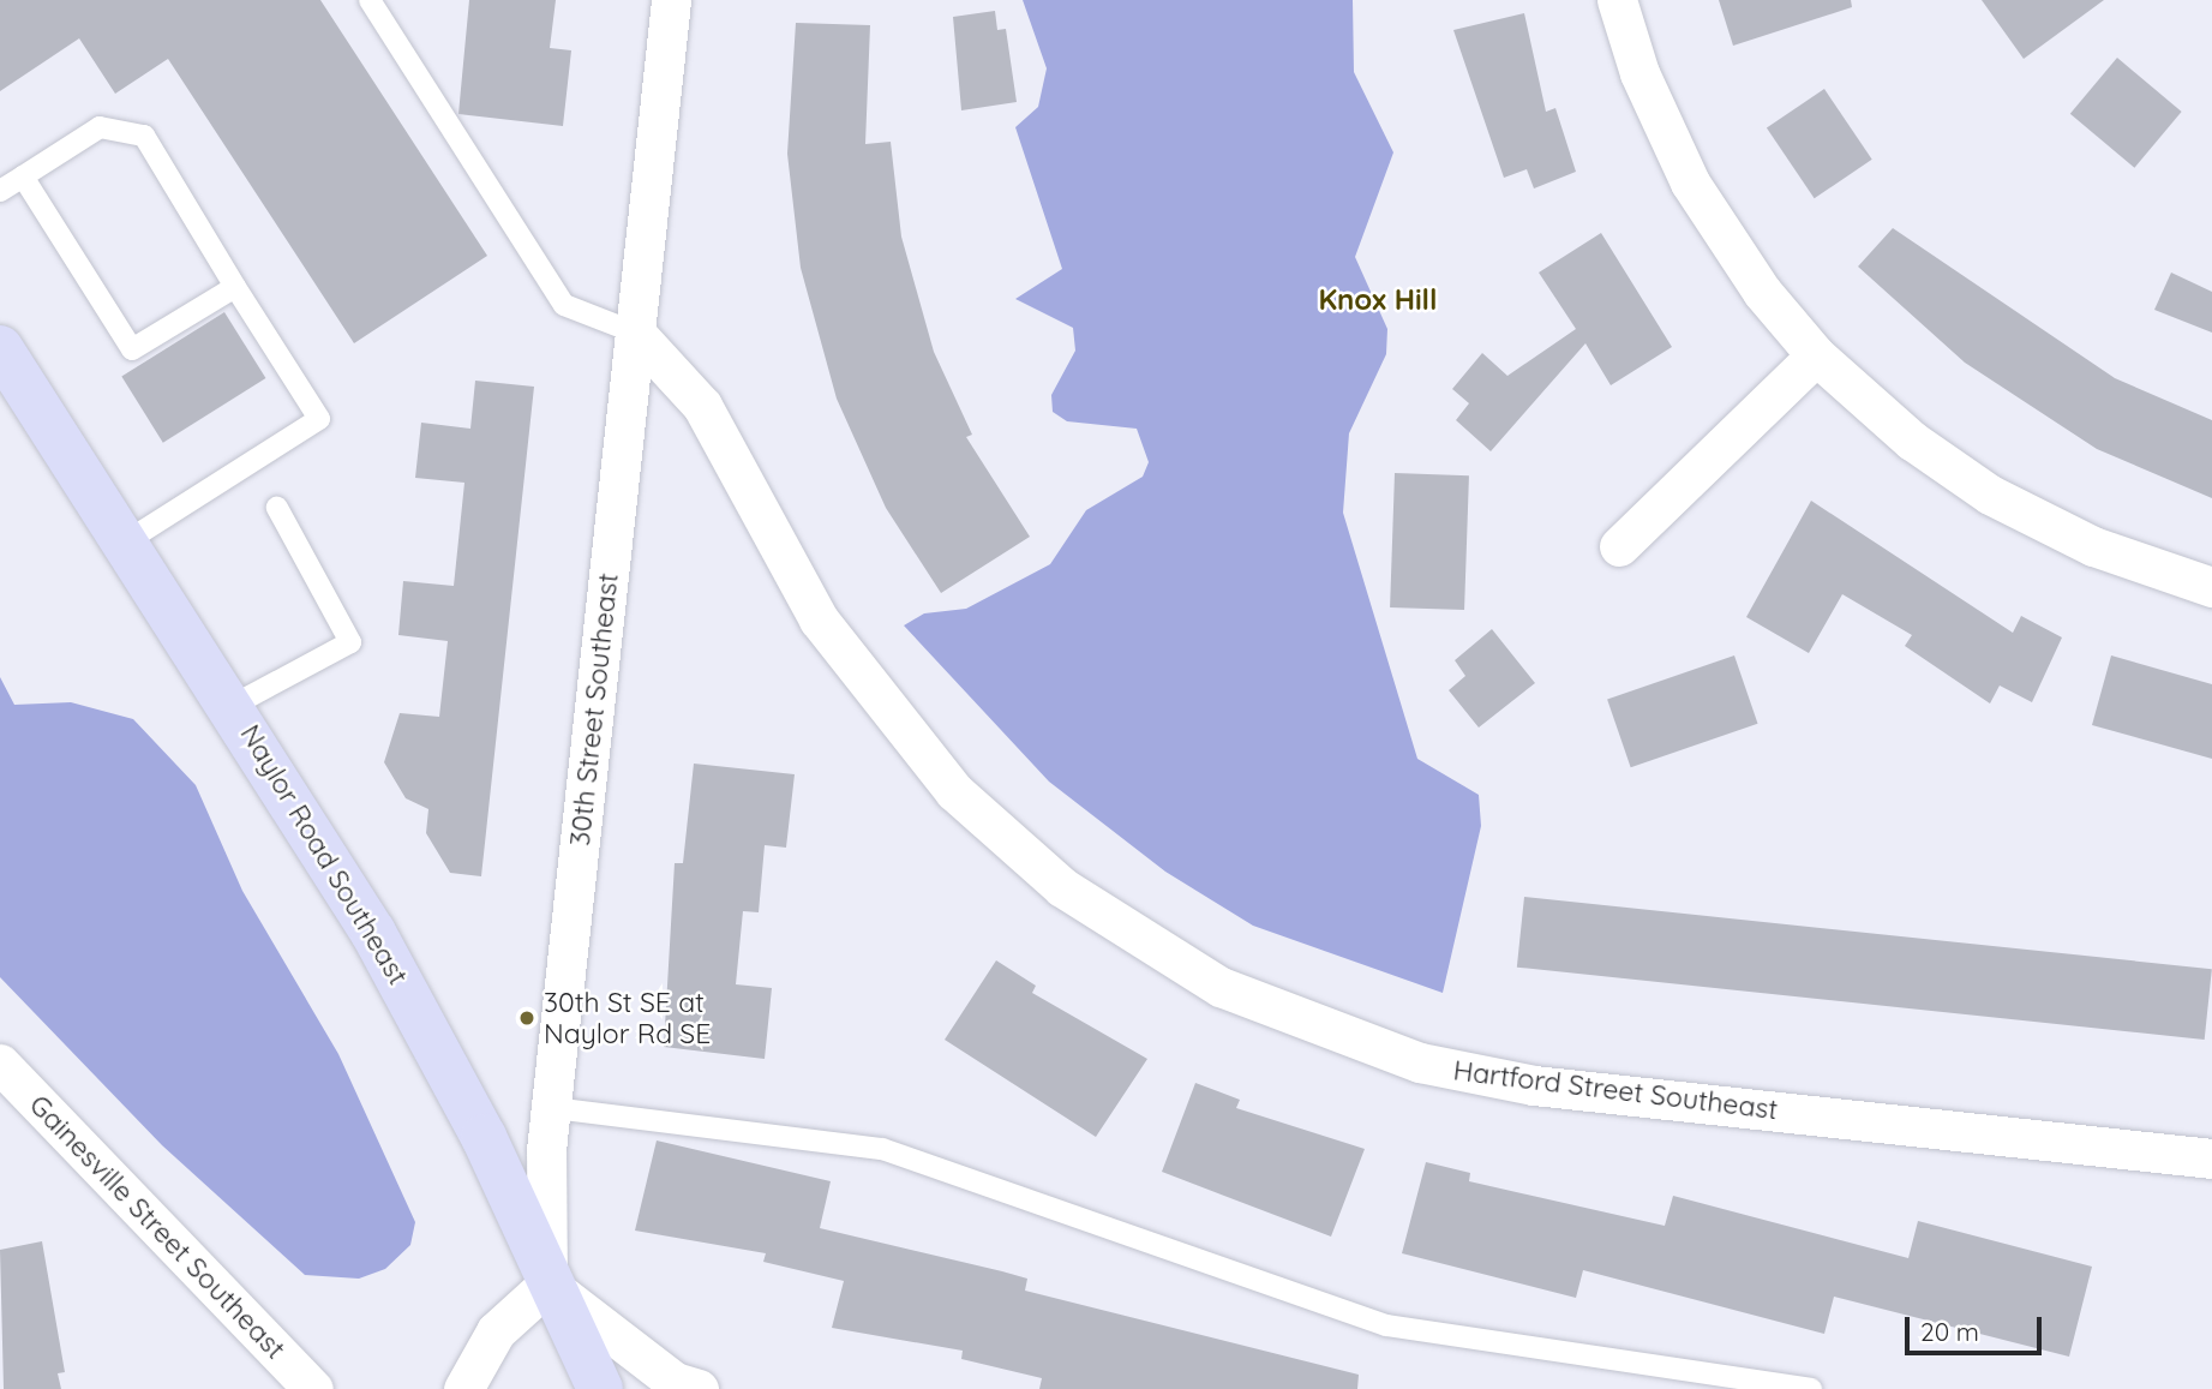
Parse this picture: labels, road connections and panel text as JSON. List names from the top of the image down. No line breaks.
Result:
{"streets":{"main road":["Naylor Road Southeast"],"street":["30th Street Southeast","Hartford Street Southeast","Gainesville Street Southeast"]},"crossings":[["30th Street Southeast","Naylor Road Southeast"],["30th Street Southeast","Hartford Street Southeast"]],"districts":["Knox Hill"],"places":["30th St SE at Naylor Rd SE"],"scale_bar":"20 m"}
